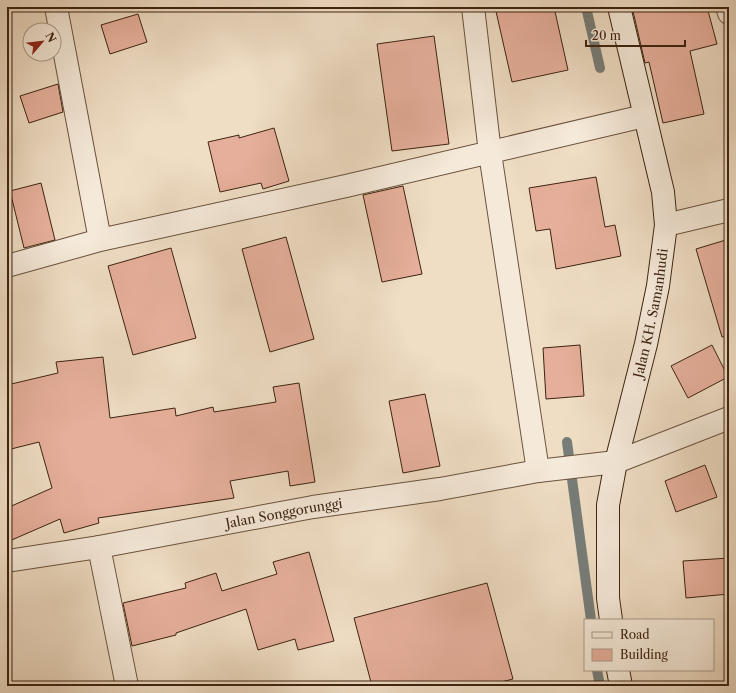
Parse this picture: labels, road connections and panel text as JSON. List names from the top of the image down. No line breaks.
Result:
{"streets":{"street":["Jalan KH. Samanhudi","Jalan Songgorunggi"]},"crossings":[["Jalan KH. Samanhudi","Jalan Songgorunggi"]],"legend":["Road","Building"],"scale_bar":"20 m","north":"top right"}
